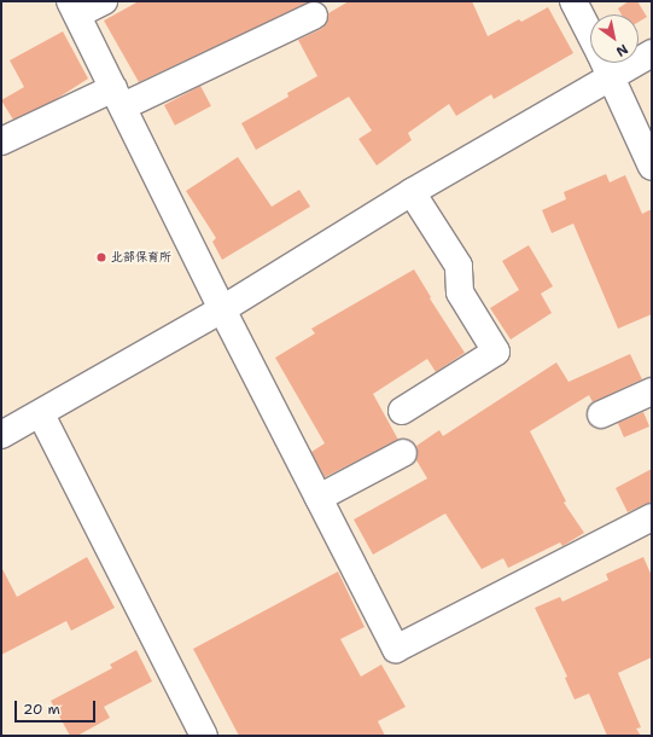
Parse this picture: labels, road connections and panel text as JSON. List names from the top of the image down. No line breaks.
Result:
{"places":["北部保育所"],"scale_bar":"20 m","north":"bottom right"}
